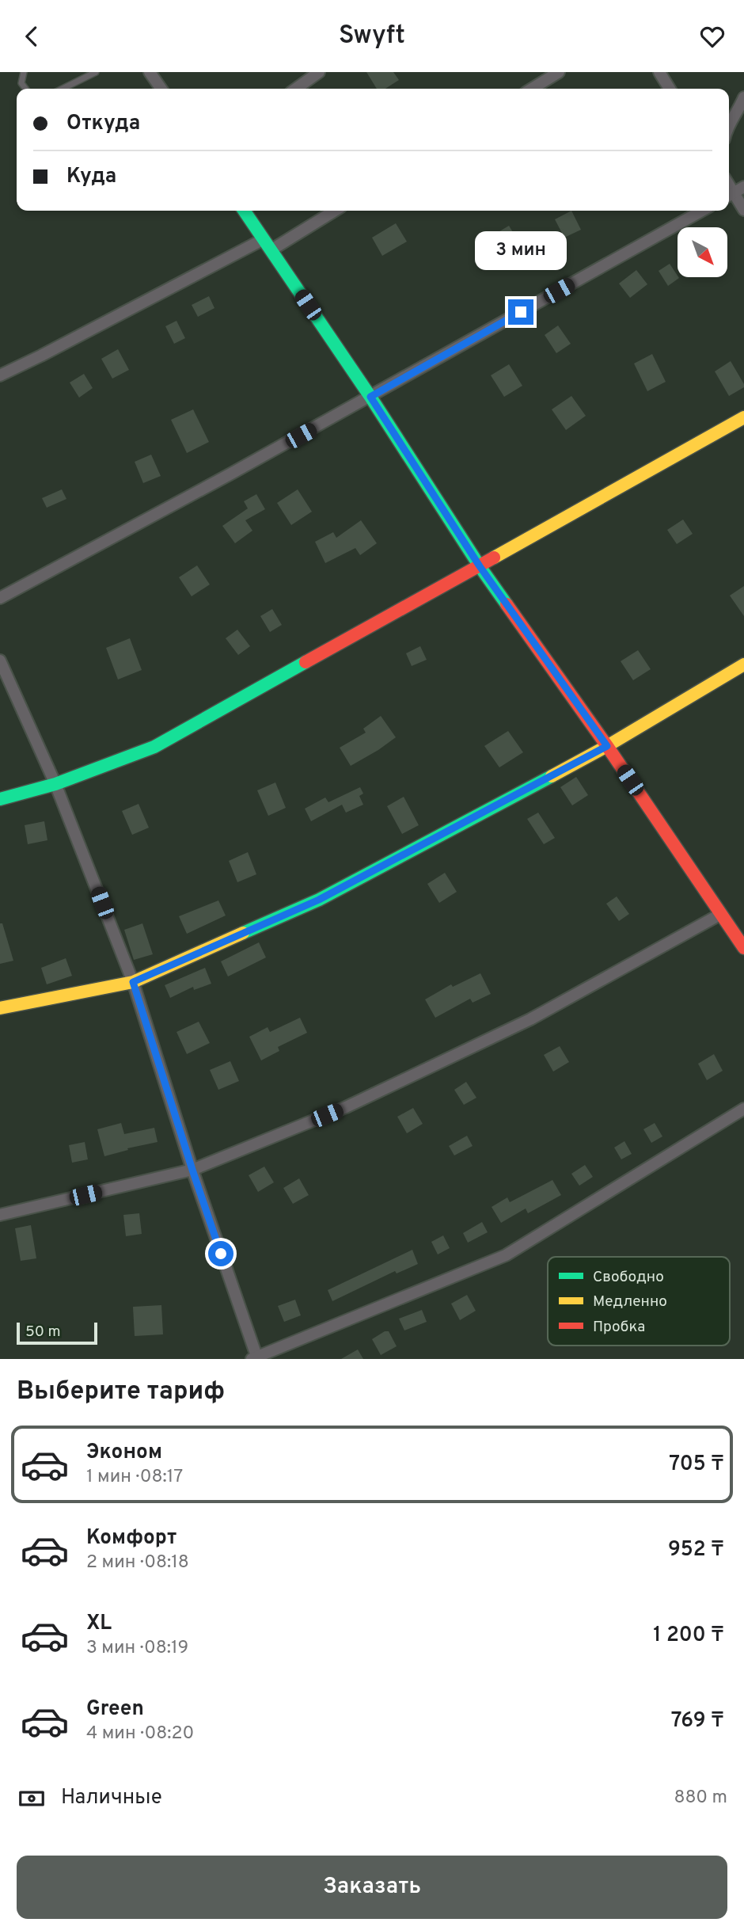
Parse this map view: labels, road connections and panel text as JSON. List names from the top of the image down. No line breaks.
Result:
{"legend":["Свободно","Медленно","Пробка"],"scale_bar":"50 m","north":"bottom right","page":{"header":"Swyft","banner":["Откуда","Куда"],"bubble":"3 мин","scale":"50 m","heading":"Выберите тариф","list":[{"name":"Эконом","note":"1 мин · 08:17","value":"705 ₸"},{"name":"Комфорт","note":"2 мин · 08:18","value":"952 ₸"},{"name":"XL","note":"3 мин · 08:19","value":"1 200 ₸"},{"name":"Green","note":"4 мин · 08:20","value":"769 ₸"}],"pay":["Наличные","880 m"],"buttons":"Заказать"}}
